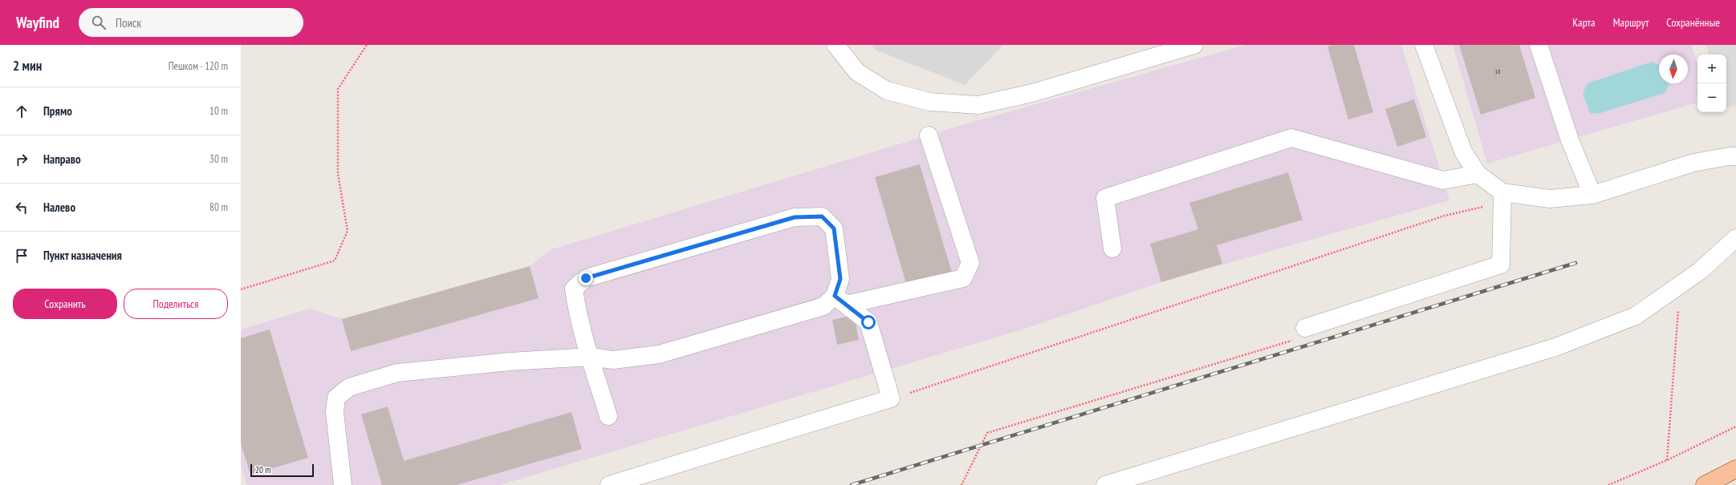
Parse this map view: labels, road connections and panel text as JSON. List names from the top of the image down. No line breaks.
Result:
{"house_numbers":["18"],"scale_bar":"20 m","north":"bottom","page":{"header":"Wayfind","search":"Поиск","nav":["Карта","Маршрут","Сохранённые"],"heading":["2 мин","Пешком · 120 m"],"map_buttons":["+","−"],"list":[["Прямо","10 m"],["Направо","30 m"],["Налево","80 m"],"Пункт назначения"],"buttons":["Сохранить","Поделиться"],"scale":"20 m"}}
